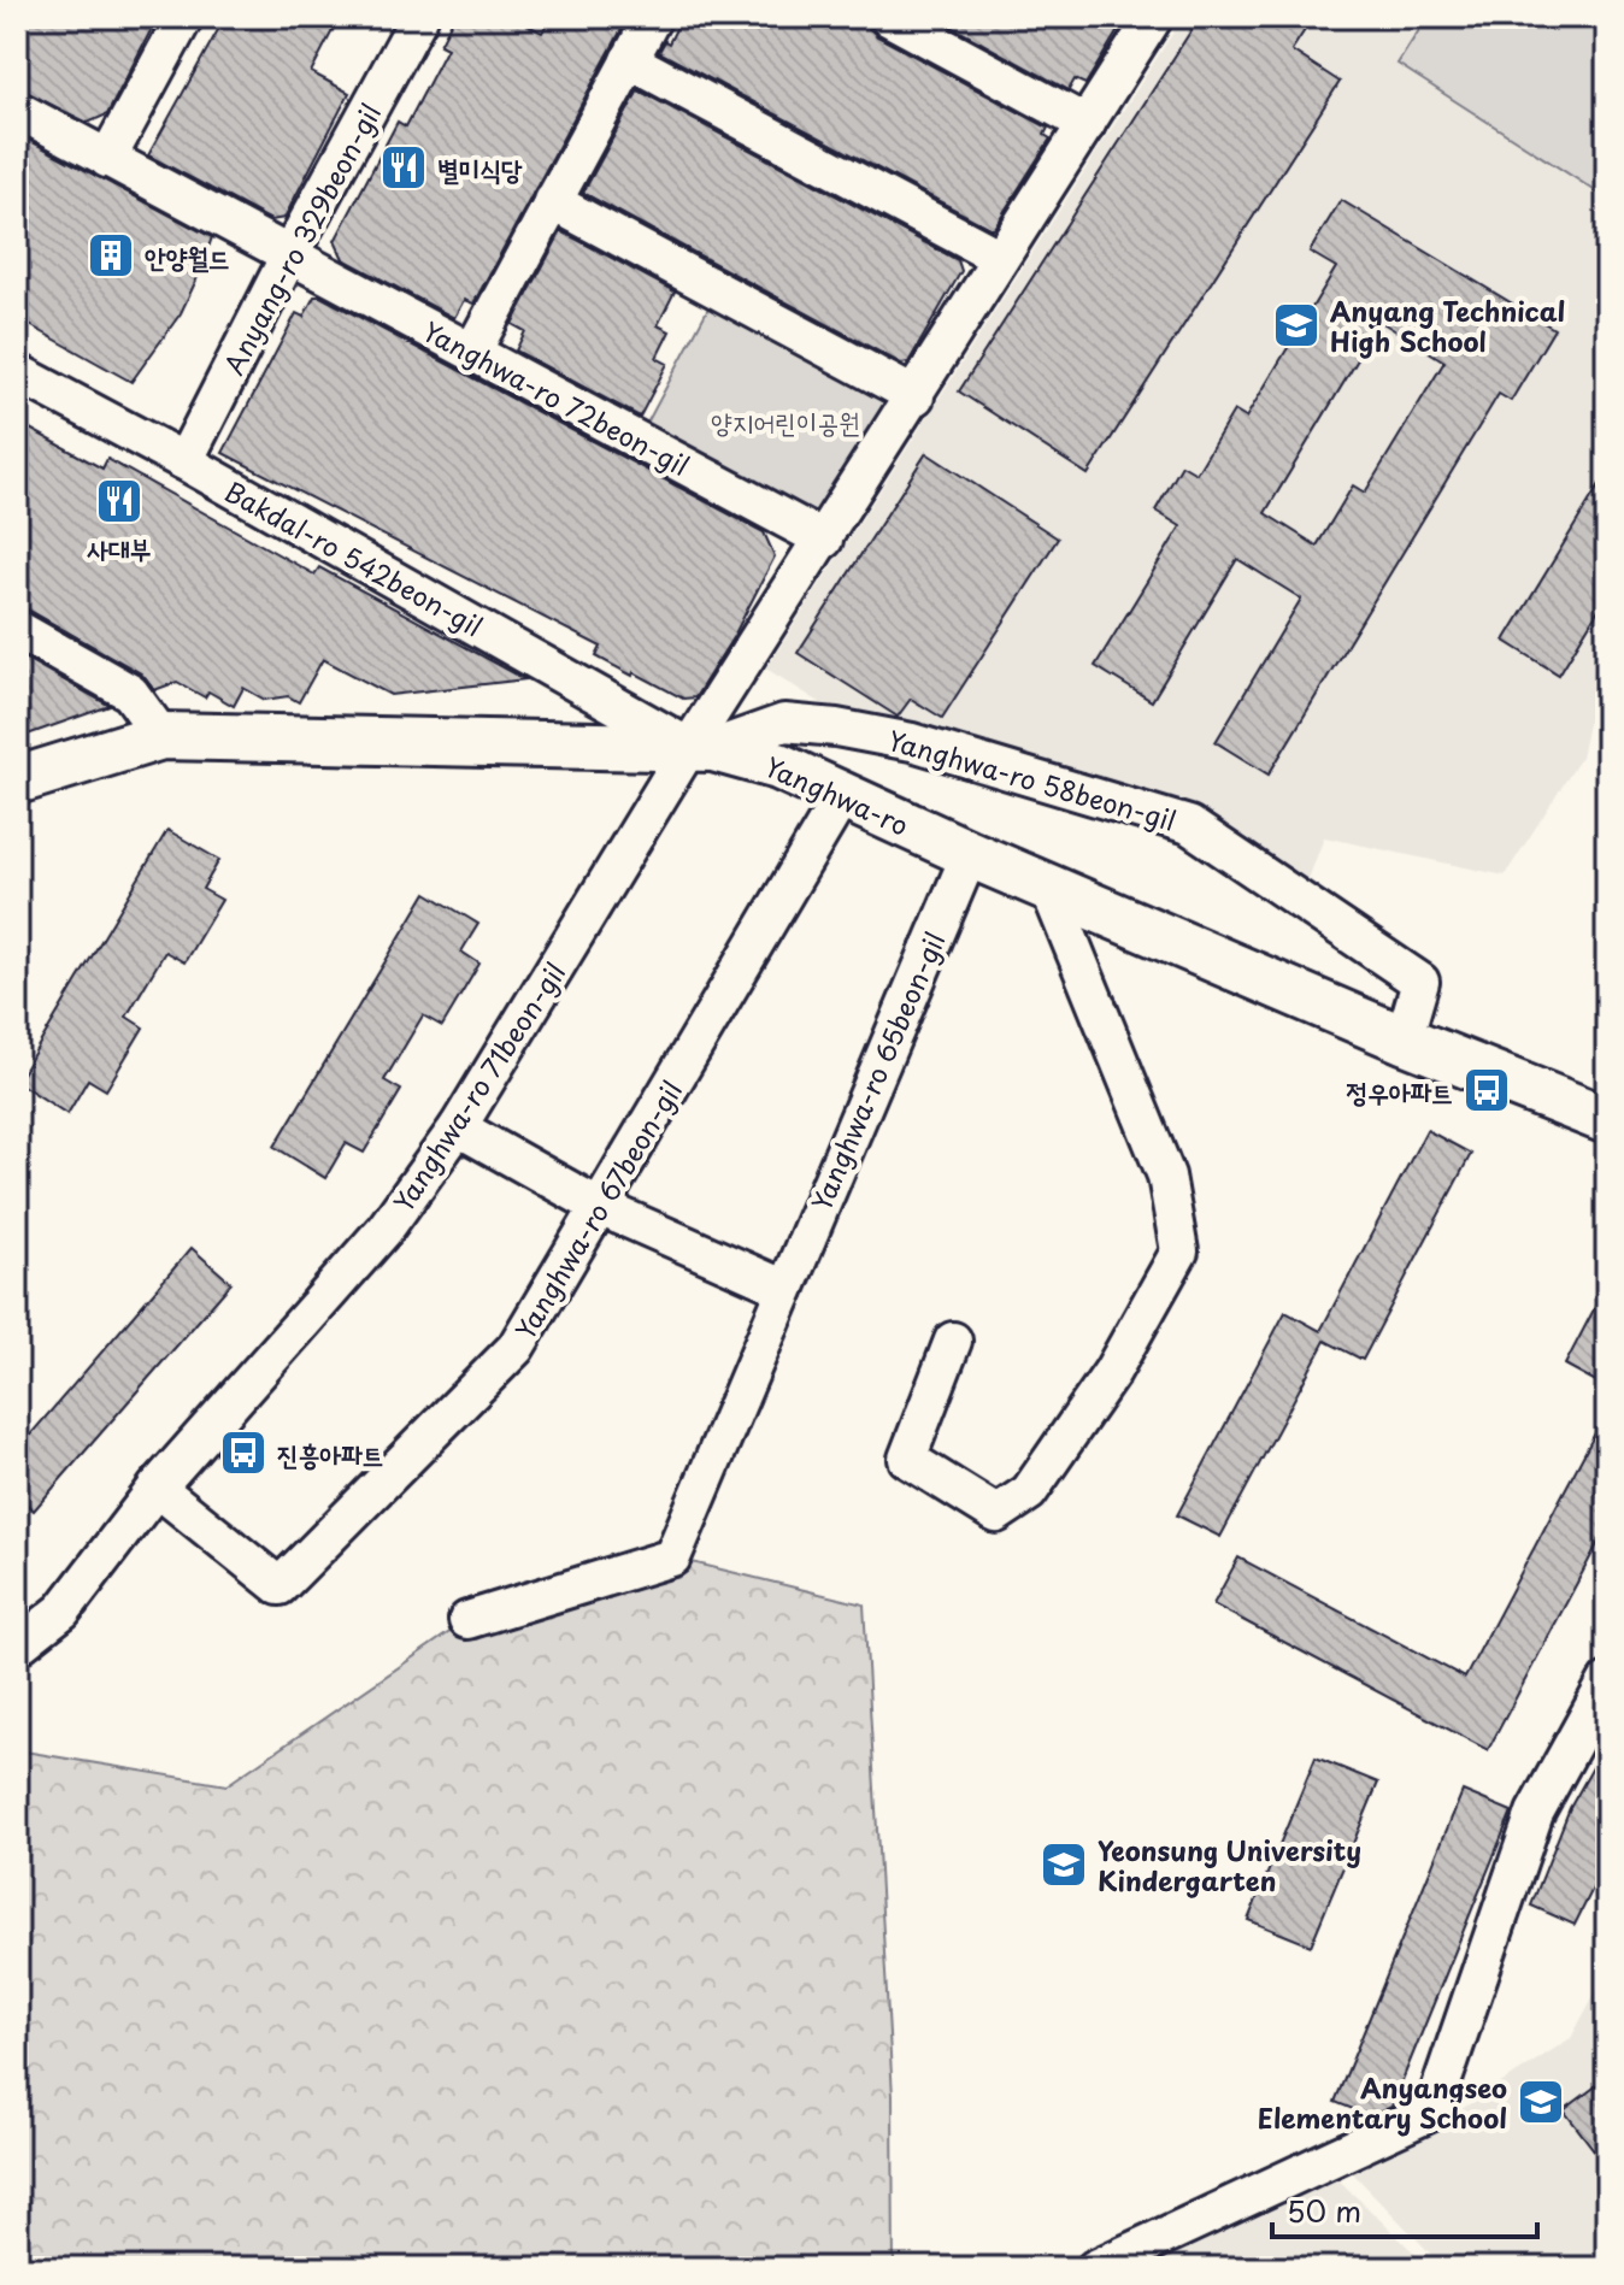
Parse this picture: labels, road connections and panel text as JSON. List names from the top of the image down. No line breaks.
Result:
{"streets":{"street":["Anyang-ro 329beon-gil","Yanghwa-ro 72beon-gil","Bakdal-ro 542beon-gil","Yanghwa-ro 58beon-gil","Yanghwa-ro","Yanghwa-ro 65beon-gil","Yanghwa-ro 71beon-gil","Yanghwa-ro 67beon-gil"]},"crossings":[["Anyang-ro 329beon-gil","Yanghwa-ro 72beon-gil"],["Anyang-ro 329beon-gil","Bakdal-ro 542beon-gil"],["Bakdal-ro 542beon-gil","Yanghwa-ro 58beon-gil"],["Bakdal-ro 542beon-gil","Yanghwa-ro"],["Bakdal-ro 542beon-gil","Yanghwa-ro 71beon-gil"],["Yanghwa-ro 58beon-gil","Yanghwa-ro"],["Yanghwa-ro 58beon-gil","Yanghwa-ro 71beon-gil"],["Yanghwa-ro","Yanghwa-ro 65beon-gil"],["Yanghwa-ro","Yanghwa-ro 71beon-gil"],["Yanghwa-ro","Yanghwa-ro 67beon-gil"],["Yanghwa-ro 71beon-gil","Yanghwa-ro 67beon-gil"]],"parks":["양지어린이공원"],"places":{"restaurant":["별미식당","사대부"],"building":["안양월드"],"school or university":["Anyang Technical High School","Yeonsung University Kindergarten","Anyangseo Elementary School"],"bus stop":["정우아파트","진흥아파트"]},"scale_bar":"50 m"}
